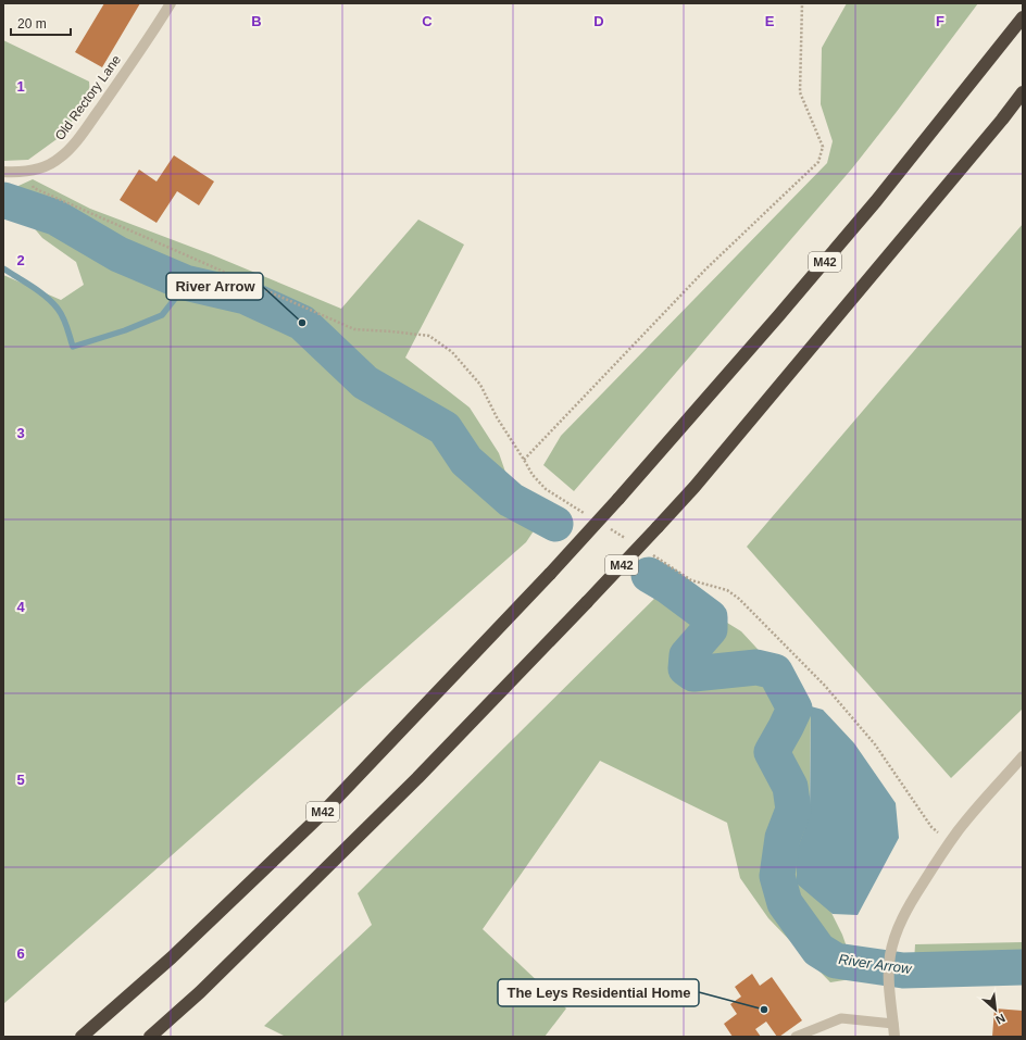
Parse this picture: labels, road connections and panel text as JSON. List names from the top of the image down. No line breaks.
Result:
{"streets":{"highway":["M42"],"street":["Old Rectory Lane"]},"water":["River Arrow"],"places":["River Arrow","The Leys Residential Home"],"scale_bar":"20 m","north":"bottom right","grid":{"columns":["B","C","D","E","F"],"rows":["1","2","3","4","5","6"]}}
